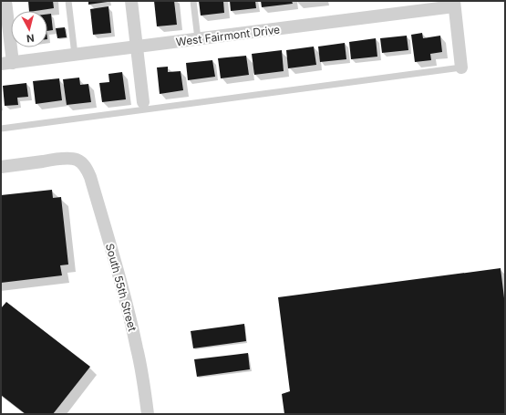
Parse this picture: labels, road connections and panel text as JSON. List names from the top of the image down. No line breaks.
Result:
{"streets":{"street":["West Fairmont Drive","South 55th Street"]},"north":"bottom"}
